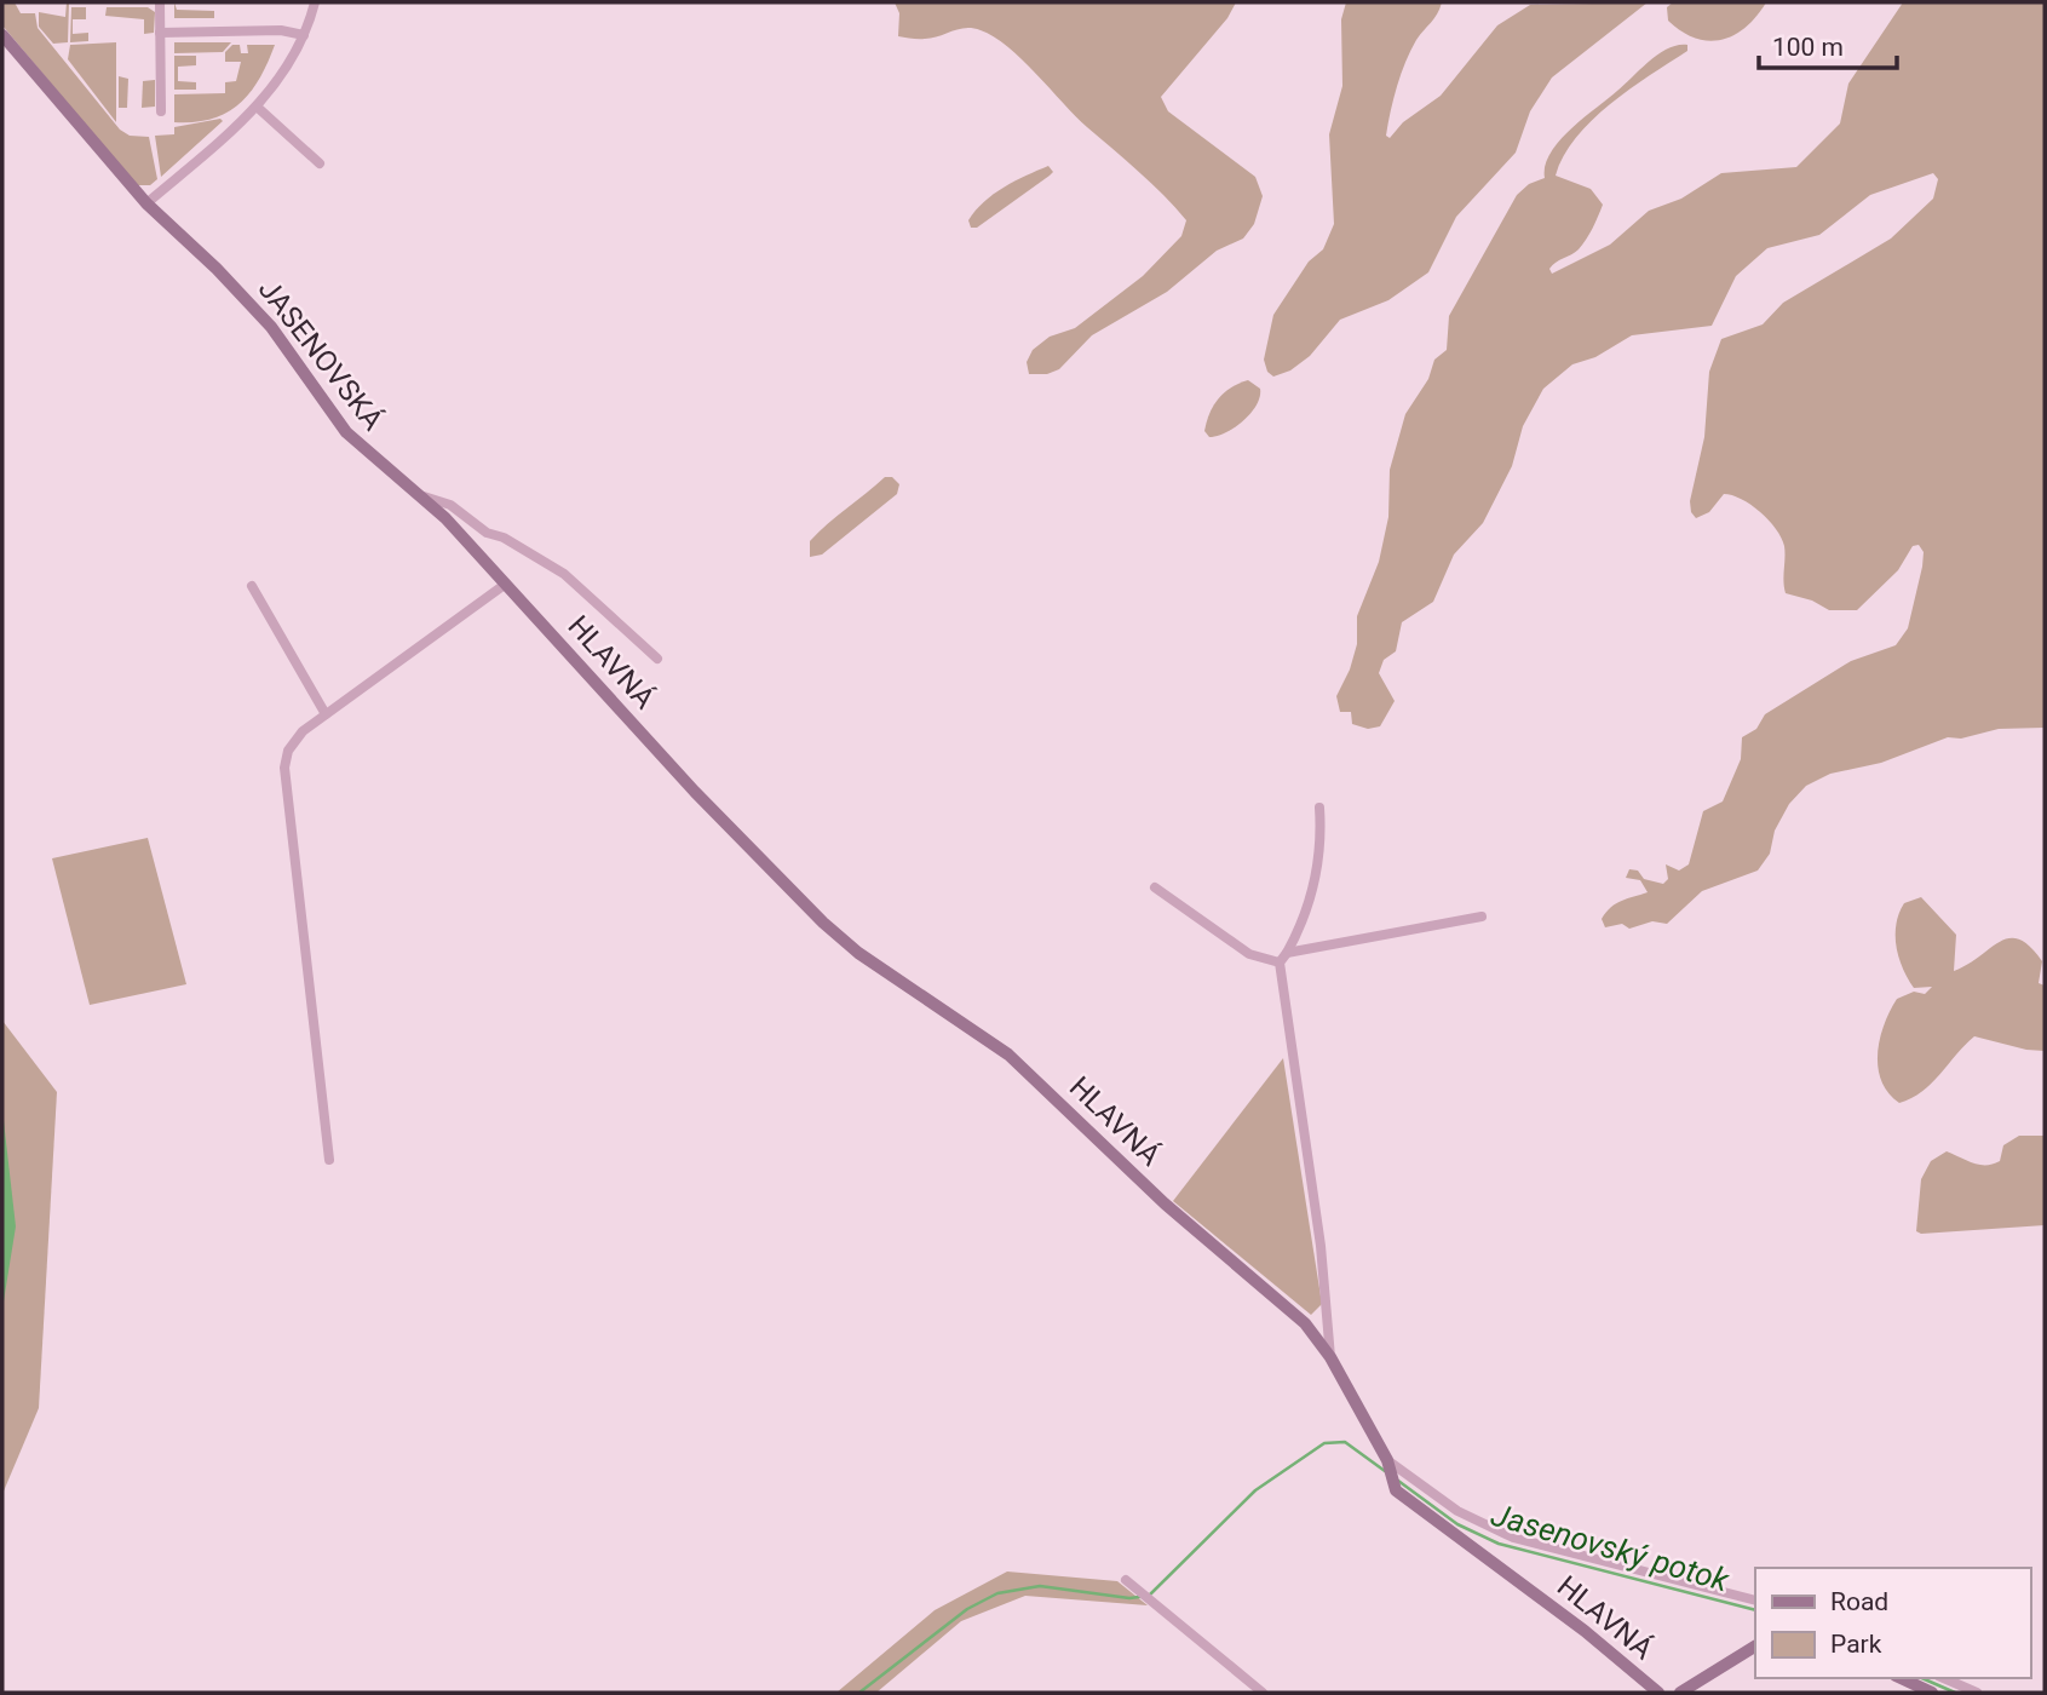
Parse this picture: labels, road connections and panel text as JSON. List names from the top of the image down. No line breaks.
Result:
{"streets":{"street":["JASENOVSKÁ","HLAVNÁ"]},"crossings":[["JASENOVSKÁ","HLAVNÁ"]],"water":["Jasenovský potok"],"legend":["Road","Park"],"scale_bar":"100 m"}
